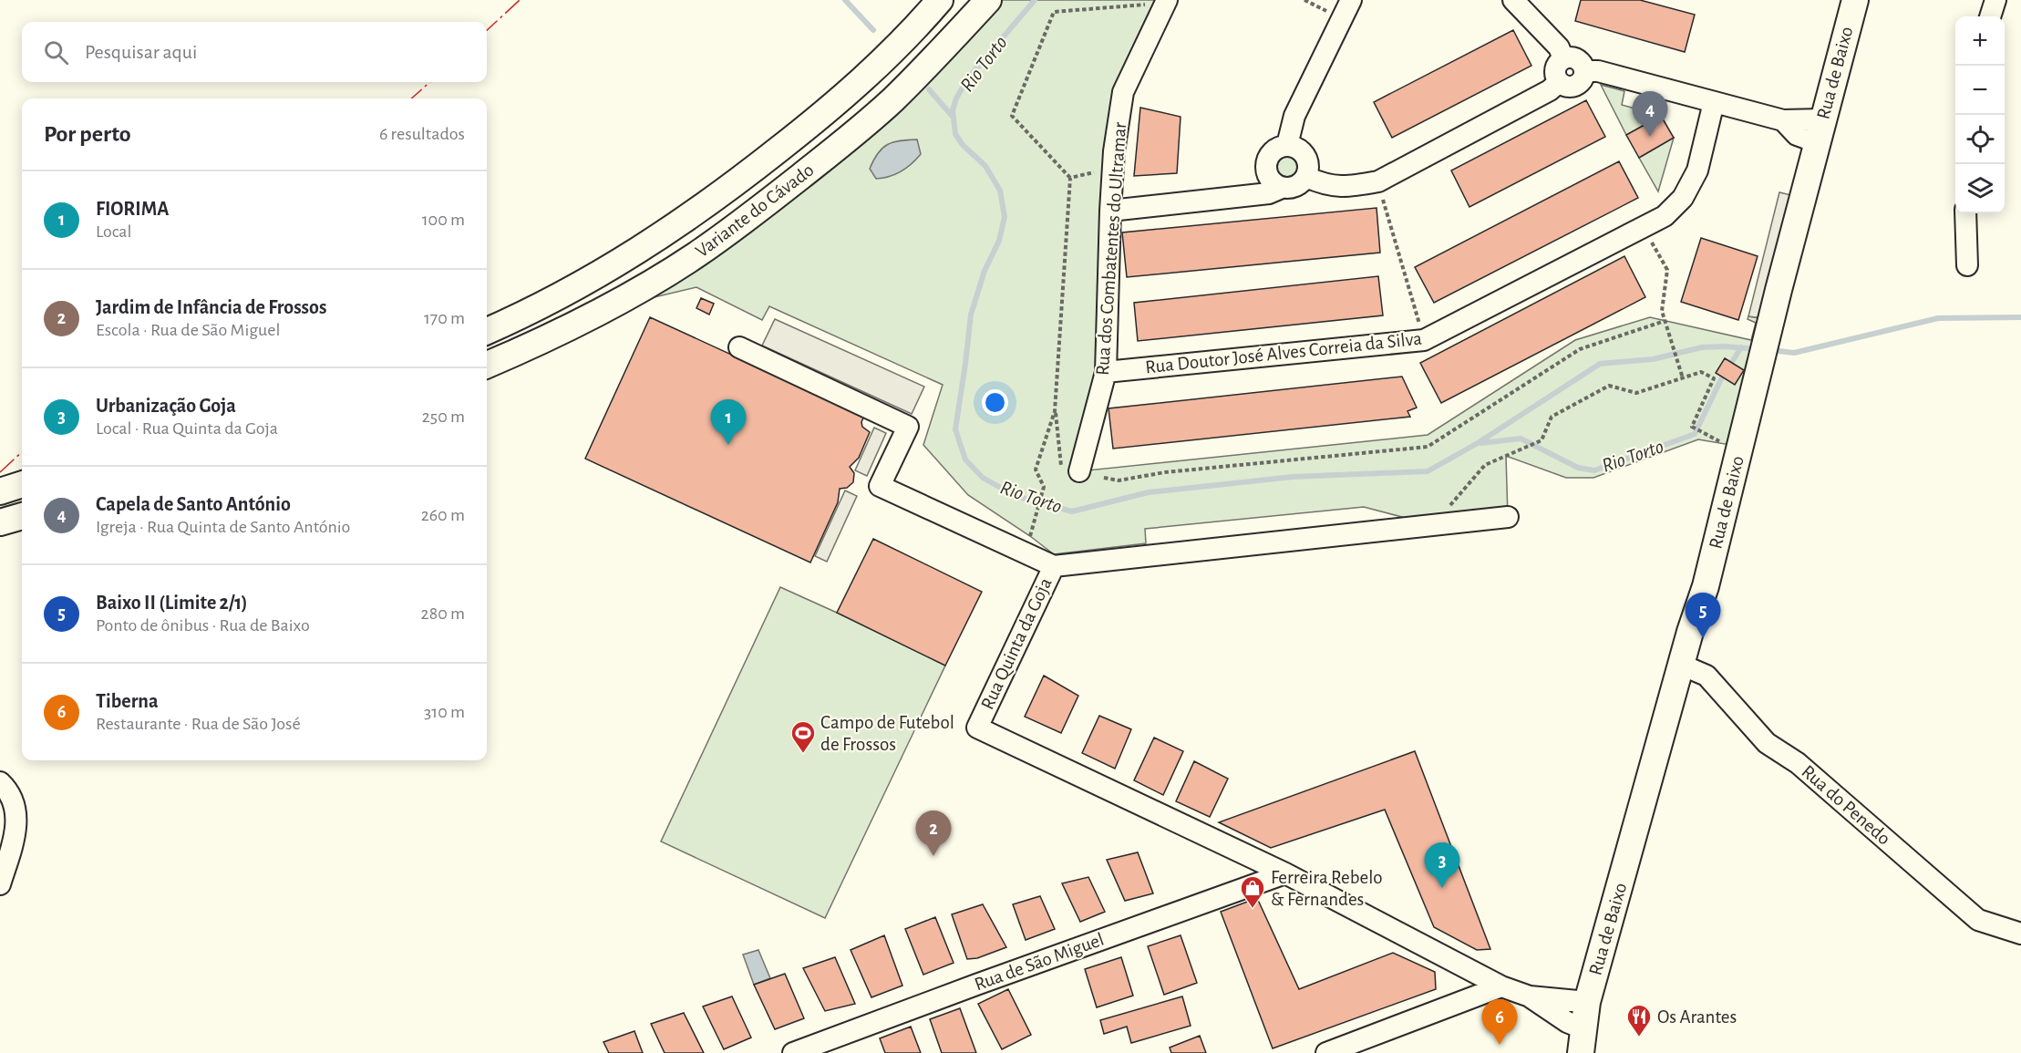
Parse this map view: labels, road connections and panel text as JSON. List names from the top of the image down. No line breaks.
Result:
{"streets":{"main road":["Rua de Baixo","Variante do Cávado"],"street":["Rua dos Combatentes do Ultramar","Rua Doutor José Alves Correia da Silva","Rua Quinta da Goja","Rua do Penedo","Rua de São Miguel"]},"crossings":[["Rua de Baixo","Rua Quinta da Goja"],["Rua de Baixo","Rua do Penedo"],["Rua dos Combatentes do Ultramar","Rua Doutor José Alves Correia da Silva"],["Rua Quinta da Goja","Rua de São Miguel"]],"water":["Rio Torto"],"places":{"sports":["Campo de Futebol de Frossos"],"shop":["Ferreira Rebelo & Fernandes"],"restaurant":["Os Arantes"]},"page":{"map_buttons":["+","−"],"search":"Pesquisar aqui","pins":["4","1","5","2","3","6"],"heading":["Por perto","6 resultados"],"list":[{"mark":"1","name":"FIORIMA","note":"Local","value":"100 m"},{"mark":"2","name":"Jardim de Infância de Frossos","note":"Escola · Rua de São Miguel","value":"170 m"},{"mark":"3","name":"Urbanização Goja","note":"Local · Rua Quinta da Goja","value":"250 m"},{"mark":"4","name":"Capela de Santo António","note":"Igreja · Rua Quinta de Santo António","value":"260 m"},{"mark":"5","name":"Baixo II (Limite 2/1)","note":"Ponto de ônibus · Rua de Baixo","value":"280 m"},{"mark":"6","name":"Tiberna","note":"Restaurante · Rua de São José","value":"310 m"}]}}
